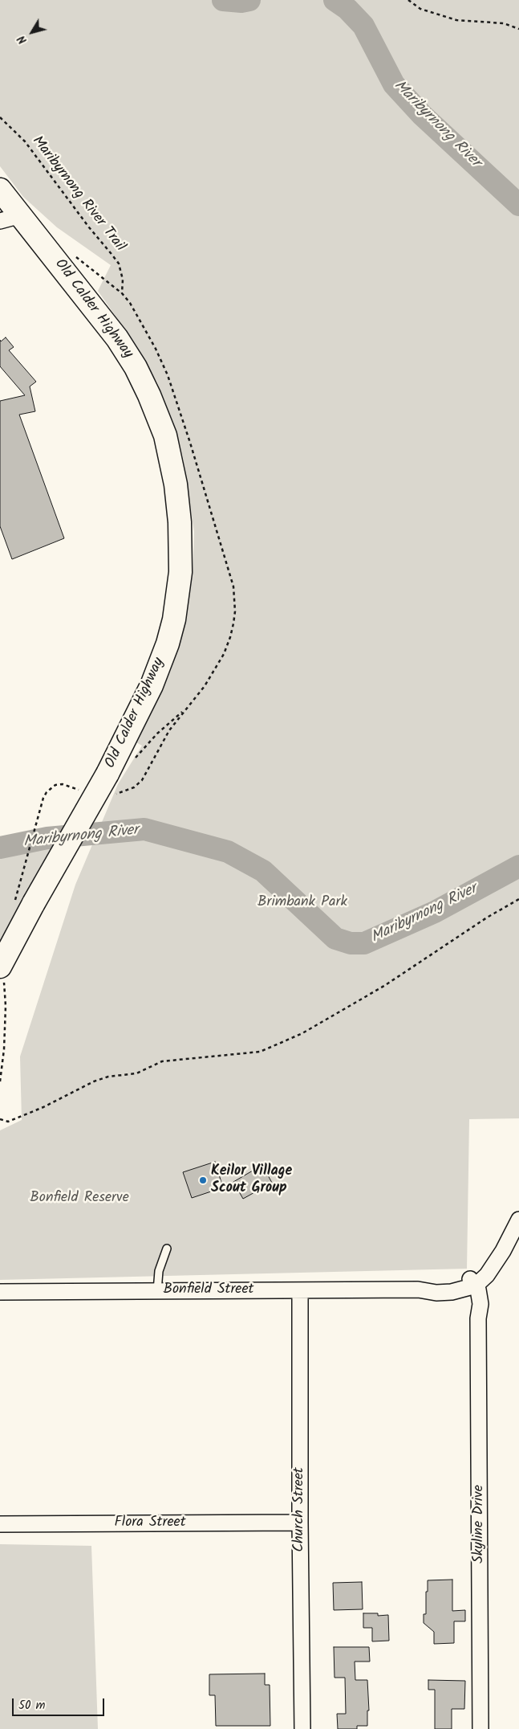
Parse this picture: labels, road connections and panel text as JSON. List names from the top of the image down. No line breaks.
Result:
{"streets":{"main road":["Old Calder Highway"],"street":["Bonfield Street","Church Street","Flora Street","Skyline Drive"],"path":["Maribyrnong River Trail"]},"crossings":[["Bonfield Street","Church Street"],["Bonfield Street","Skyline Drive"],["Church Street","Flora Street"]],"water":["Maribyrnong River"],"parks":["Brimbank Park","Bonfield Reserve"],"places":["Keilor Village Scout Group"],"scale_bar":"50 m","north":"bottom left"}
